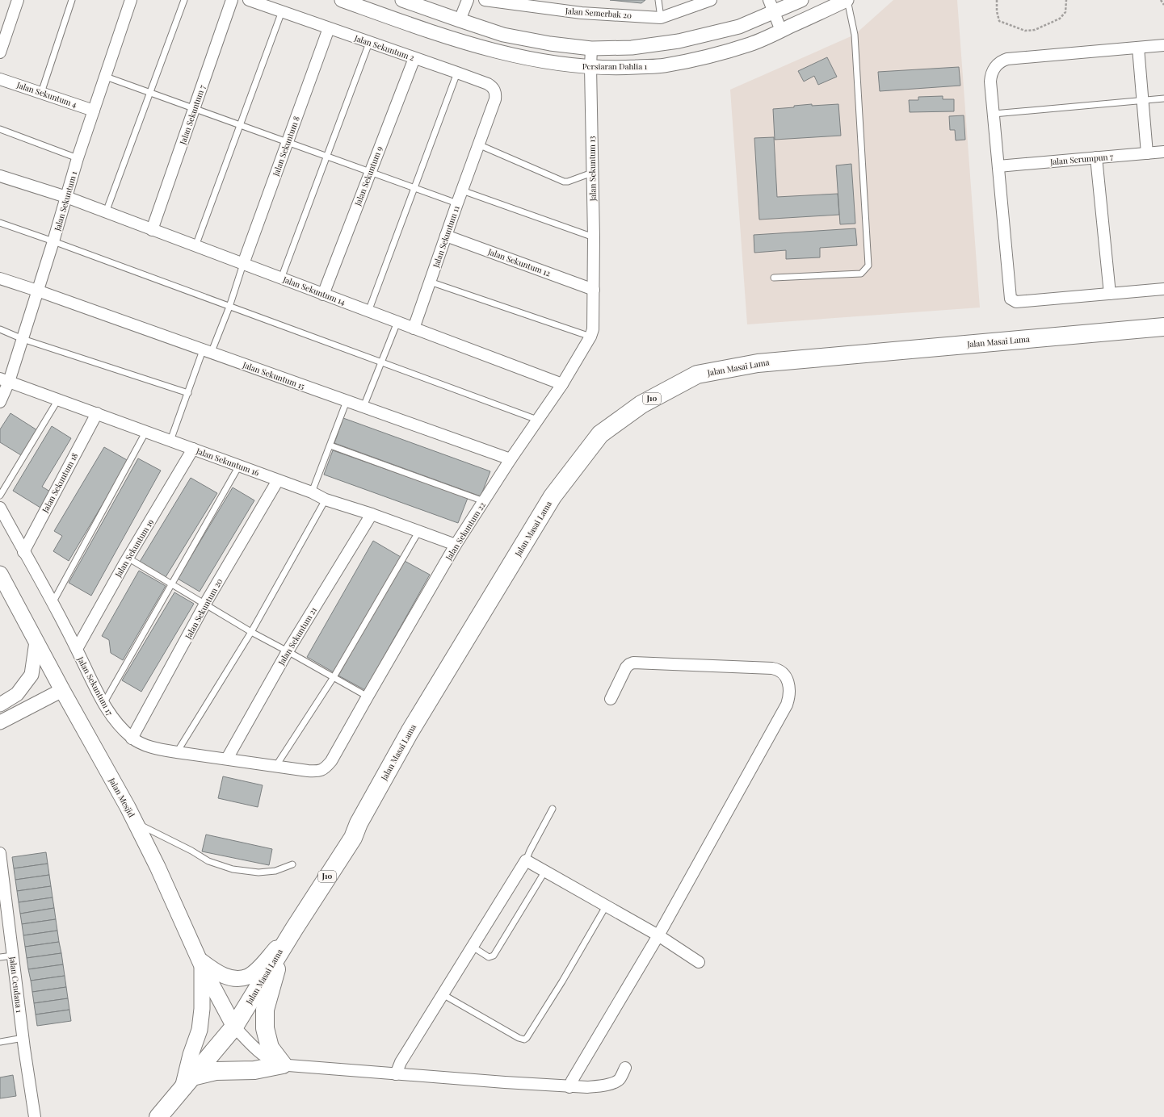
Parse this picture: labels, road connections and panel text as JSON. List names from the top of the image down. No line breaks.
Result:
{"streets":{"main road":["Jalan Masai Lama","J10","Jalan Mesjid"],"street":["Jalan Semerbak 20","Jalan Sekuntum 2","Persiaran Dahlia 1","Jalan Sekuntum 4","Jalan Sekuntum 7","Jalan Sekuntum 8","Jalan Serumpun 7","Jalan Sekuntum 13","Jalan Sekuntum 9","Jalan Sekuntum 1","Jalan Sekuntum 11","Jalan Sekuntum 12","Jalan Sekuntum 14","Jalan Sekuntum 15","Jalan Sekuntum 16","Jalan Sekuntum 18","Jalan Sekuntum 22","Jalan Sekuntum 19","Jalan Sekuntum 20","Jalan Sekuntum 21","Jalan Sekuntum 17","Jalan Cendana 1"]},"crossings":[["Jalan Sekuntum 2","Jalan Sekuntum 8"],["Jalan Sekuntum 2","Jalan Sekuntum 9"],["Jalan Sekuntum 2","Jalan Sekuntum 11"],["Persiaran Dahlia 1","Jalan Sekuntum 13"],["Jalan Sekuntum 4","Jalan Sekuntum 1"],["Jalan Sekuntum 7","Jalan Sekuntum 14"],["Jalan Sekuntum 8","Jalan Sekuntum 14"],["Jalan Sekuntum 13","Jalan Sekuntum 12"],["Jalan Sekuntum 13","Jalan Sekuntum 22"],["Jalan Sekuntum 9","Jalan Sekuntum 14"],["Jalan Sekuntum 1","Jalan Sekuntum 14"],["Jalan Sekuntum 1","Jalan Sekuntum 15"],["Jalan Sekuntum 1","Jalan Sekuntum 16"],["Jalan Sekuntum 11","Jalan Sekuntum 12"],["Jalan Sekuntum 11","Jalan Sekuntum 14"],["Jalan Sekuntum 12","Jalan Sekuntum 22"],["Jalan Sekuntum 14","Jalan Sekuntum 22"],["Jalan Masai Lama","Jalan Mesjid"],["Jalan Sekuntum 15","Jalan Sekuntum 22"],["Jalan Sekuntum 16","Jalan Sekuntum 18"],["Jalan Sekuntum 16","Jalan Sekuntum 22"],["Jalan Sekuntum 16","Jalan Sekuntum 19"],["Jalan Sekuntum 16","Jalan Sekuntum 20"],["Jalan Sekuntum 16","Jalan Sekuntum 21"],["Jalan Sekuntum 18","Jalan Sekuntum 17"],["Jalan Sekuntum 22","Jalan Sekuntum 17"],["Jalan Sekuntum 19","Jalan Sekuntum 17"],["Jalan Sekuntum 20","Jalan Sekuntum 17"],["Jalan Sekuntum 21","Jalan Sekuntum 17"]]}
